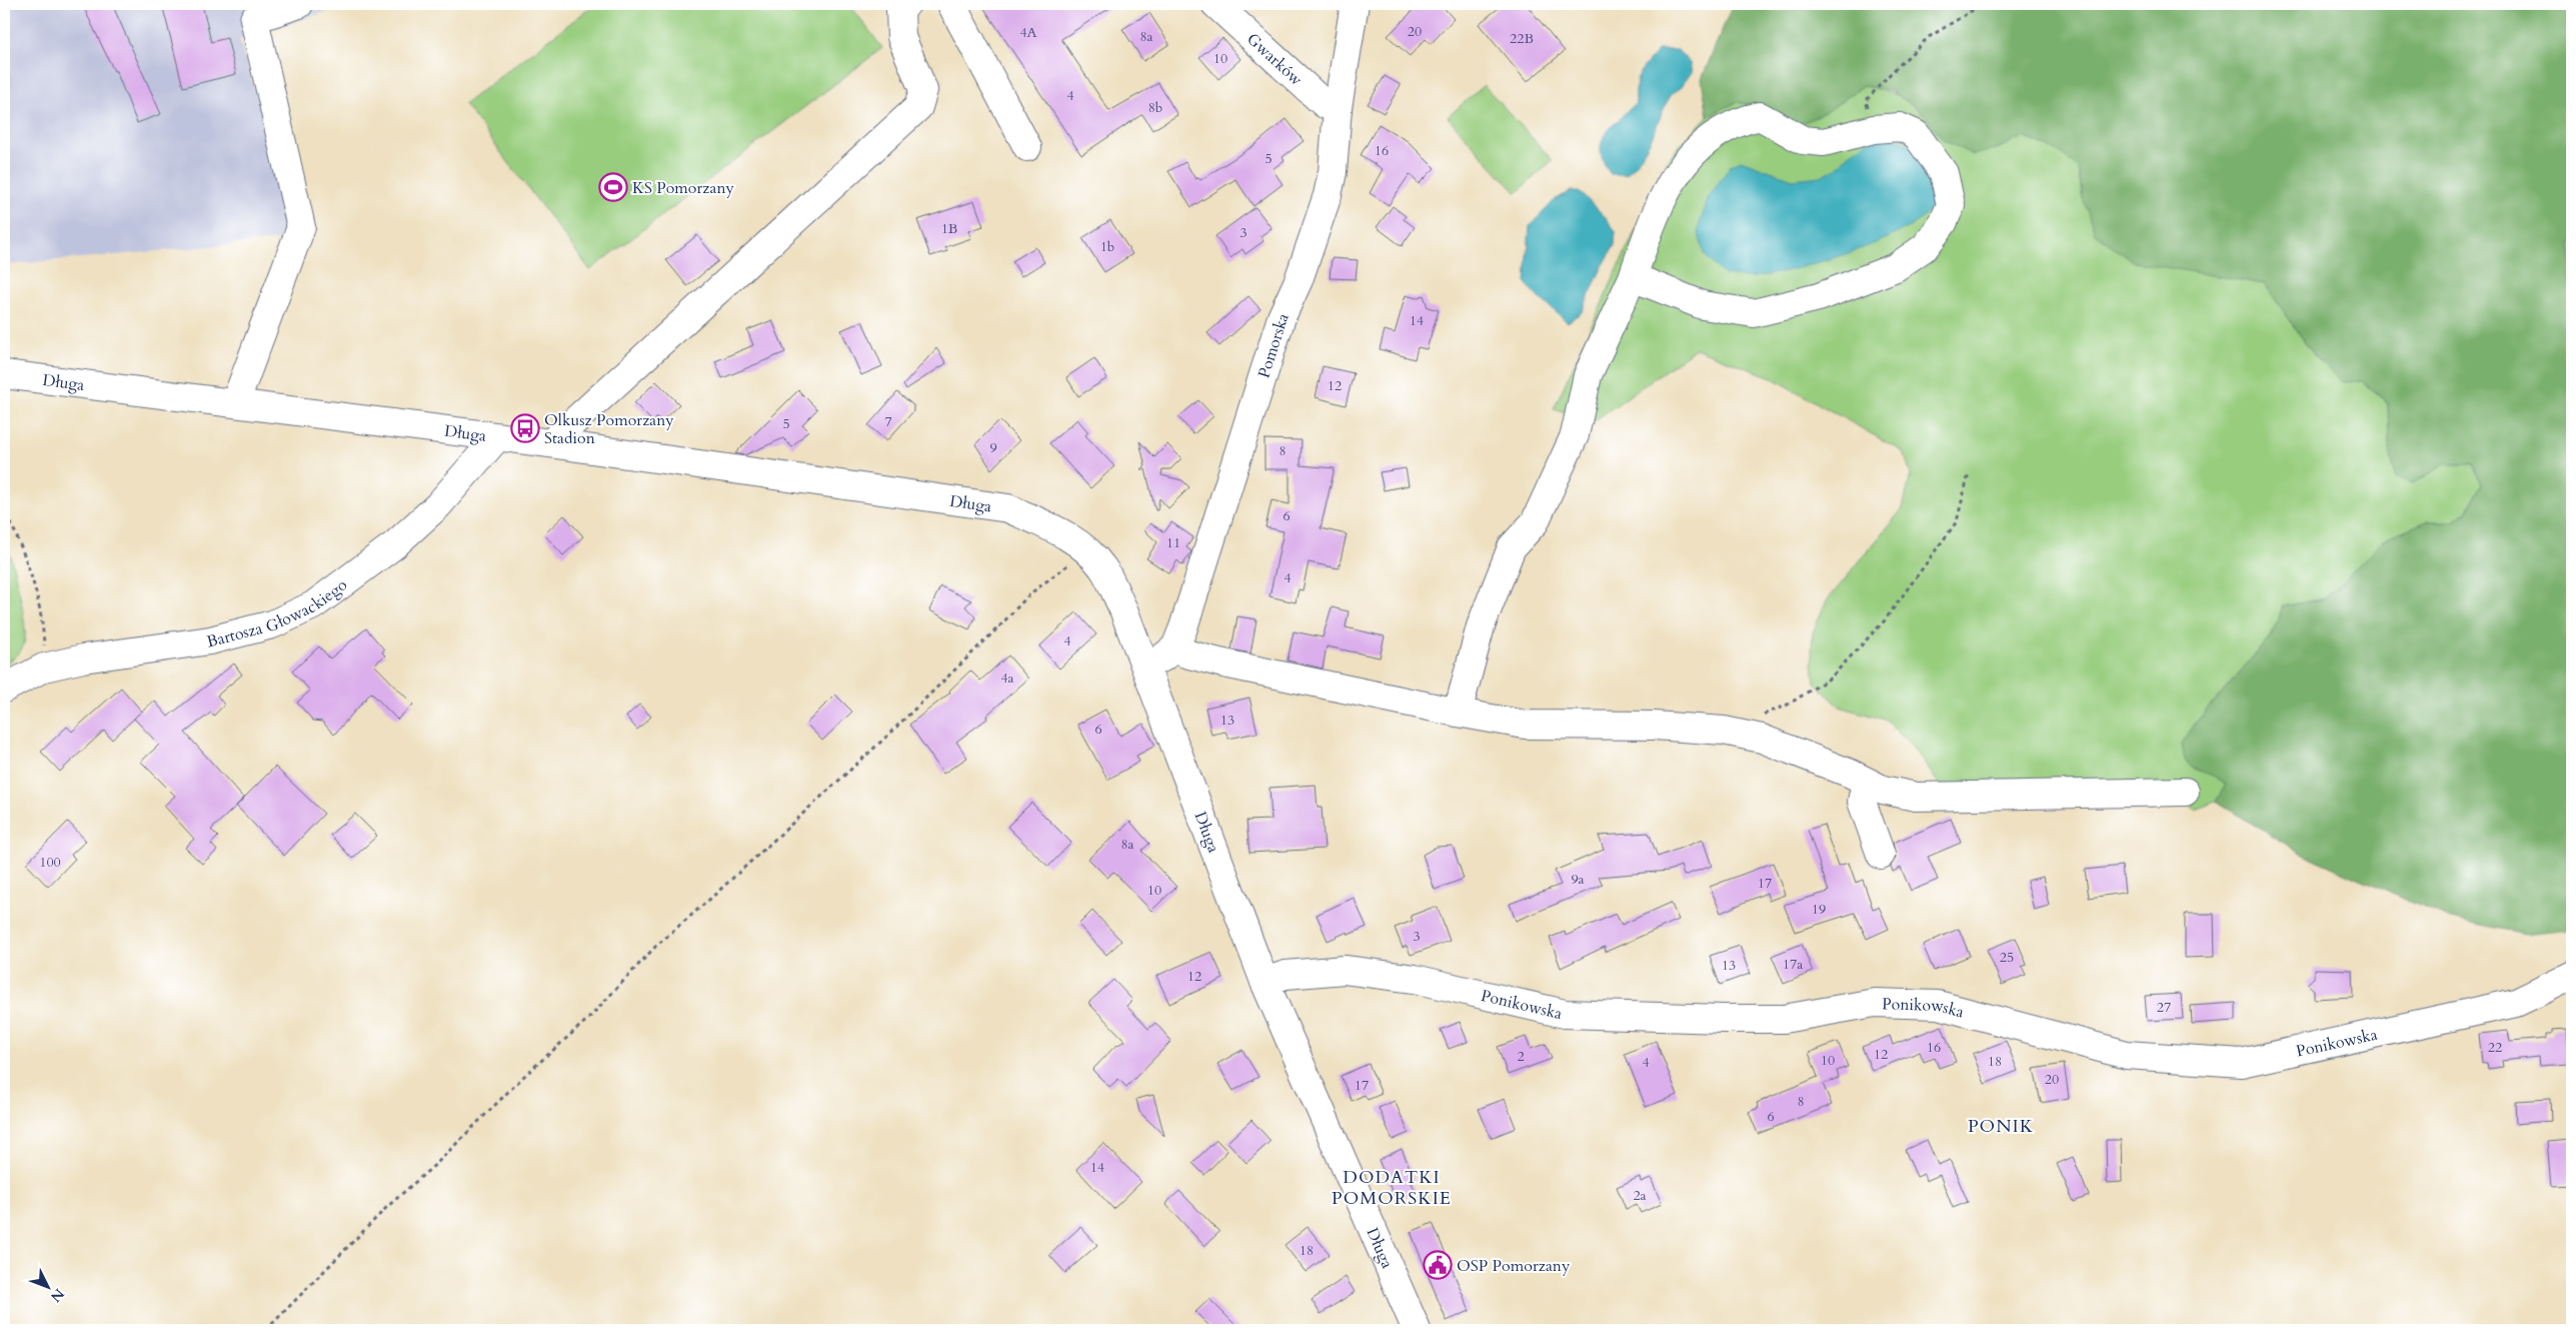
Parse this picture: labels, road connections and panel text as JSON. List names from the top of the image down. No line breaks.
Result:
{"streets":{"street":["Gwarków","Pomorska","Długa","Bartosza Głowackiego","Ponikowska"]},"crossings":[["Gwarków","Pomorska"],["Długa","Bartosza Głowackiego"],["Długa","Ponikowska"]],"districts":["PONIK","DODATKI POMORSKIE"],"places":{"sports":["KS Pomorzany"],"bus stop":["Olkusz Pomorzany Stadion"],"public building":["OSP Pomorzany"]},"house_numbers":["20","4A","8a","22B","10","4","8b","16","5","1B","3","1b","14","12","7","5","9","8","6","11","4","4","4a","13","6","8a","100","9a","17","10","19","3","25","17a","13","12","27","16","22","12","2","10","18","4","20","17","8","6","14","2a","18"],"north":"bottom right"}
